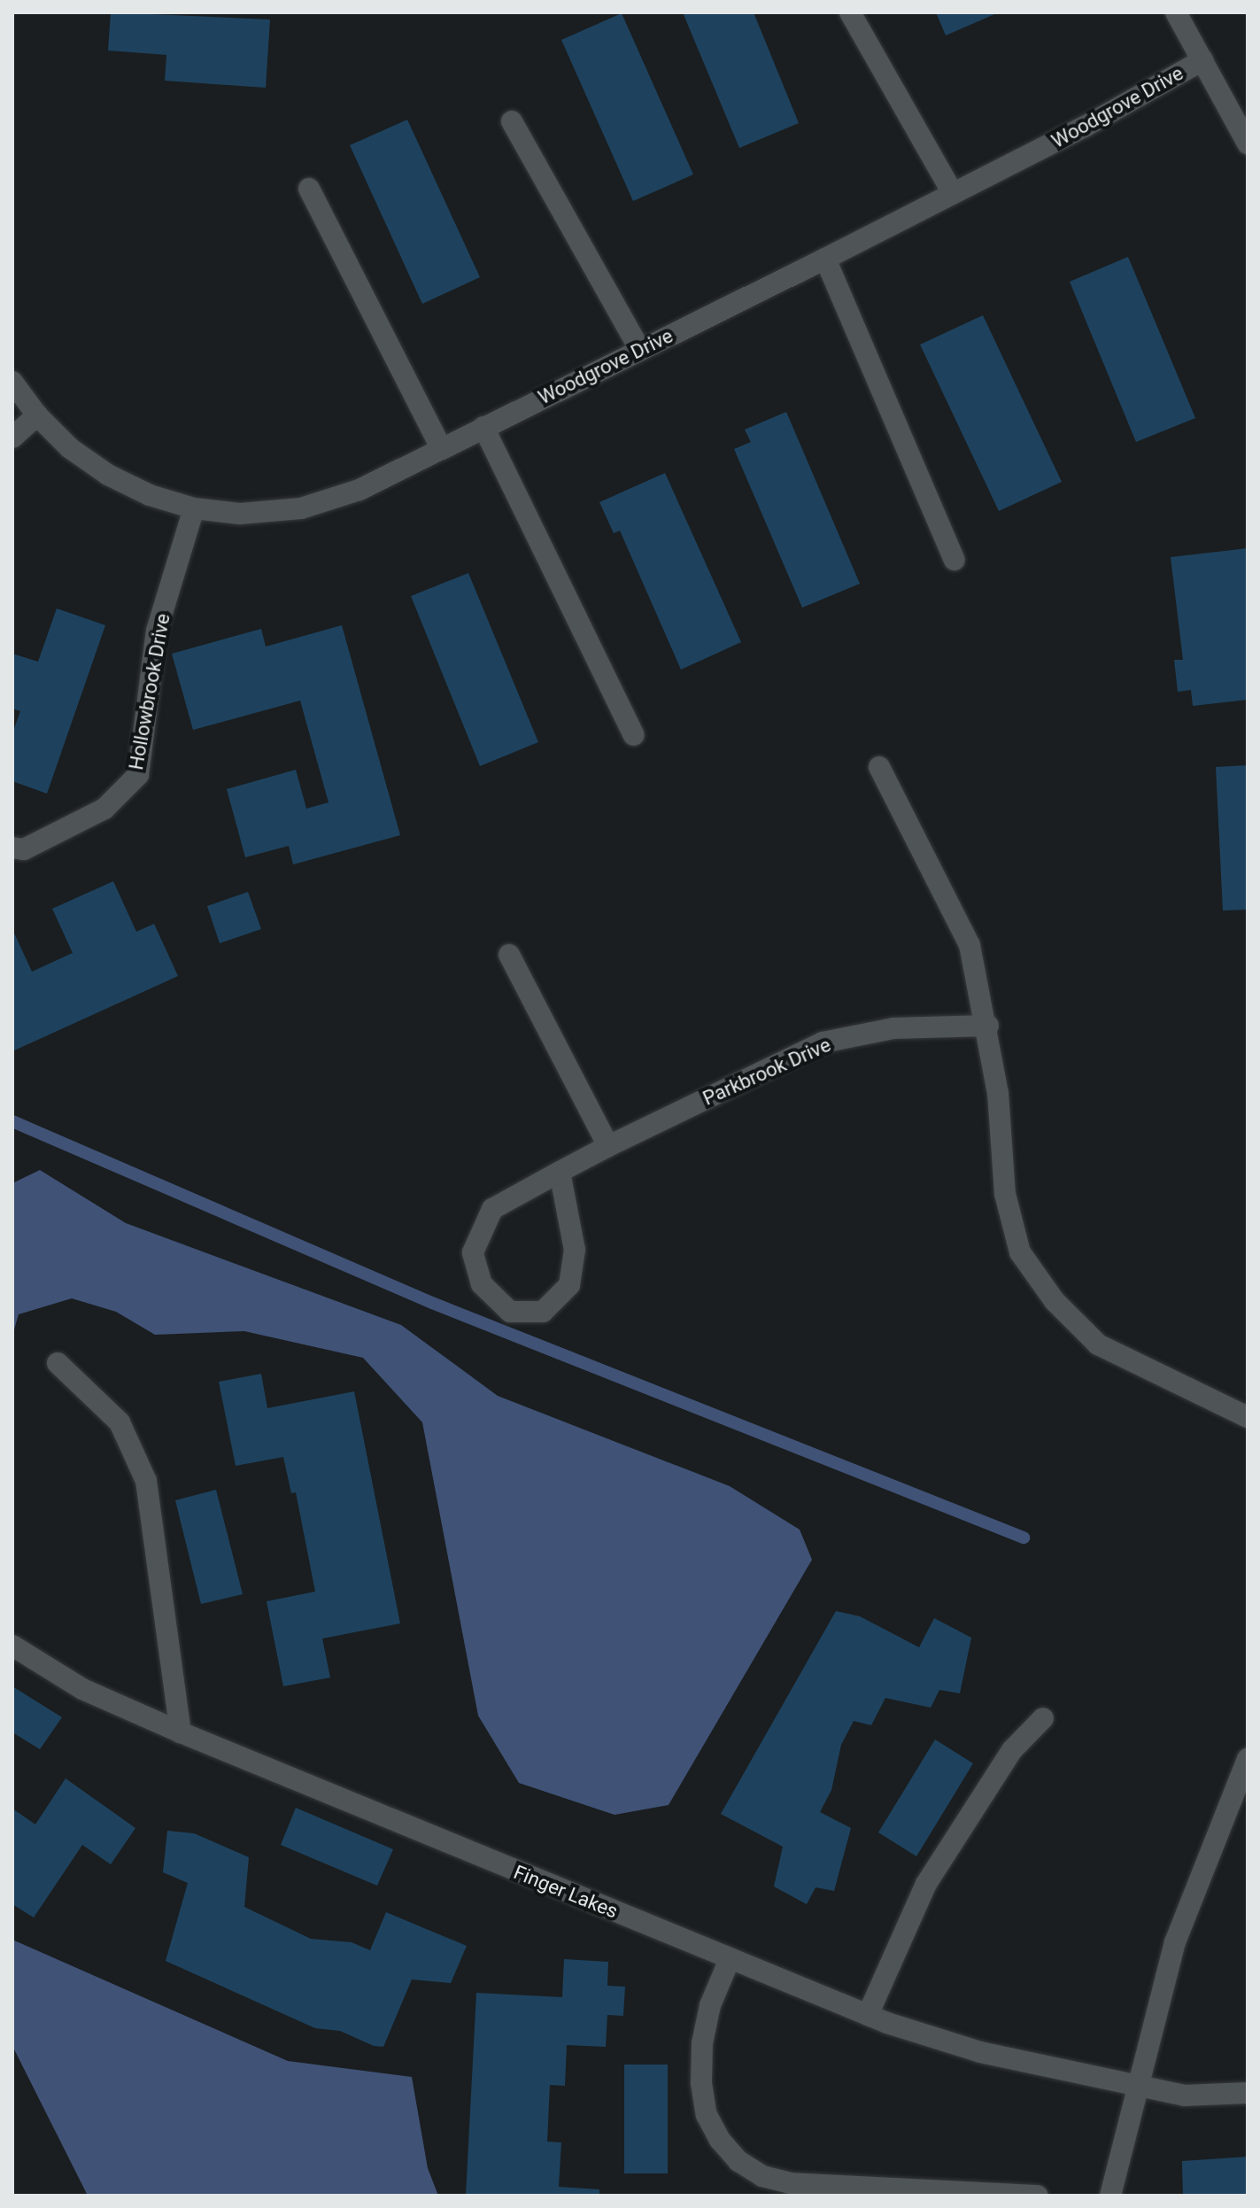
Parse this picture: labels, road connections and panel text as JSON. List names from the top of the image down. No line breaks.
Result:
{"streets":{"street":["Woodgrove Drive","Hollowbrook Drive","Parkbrook Drive","Finger Lakes"]},"crossings":[["Woodgrove Drive","Hollowbrook Drive"]]}
